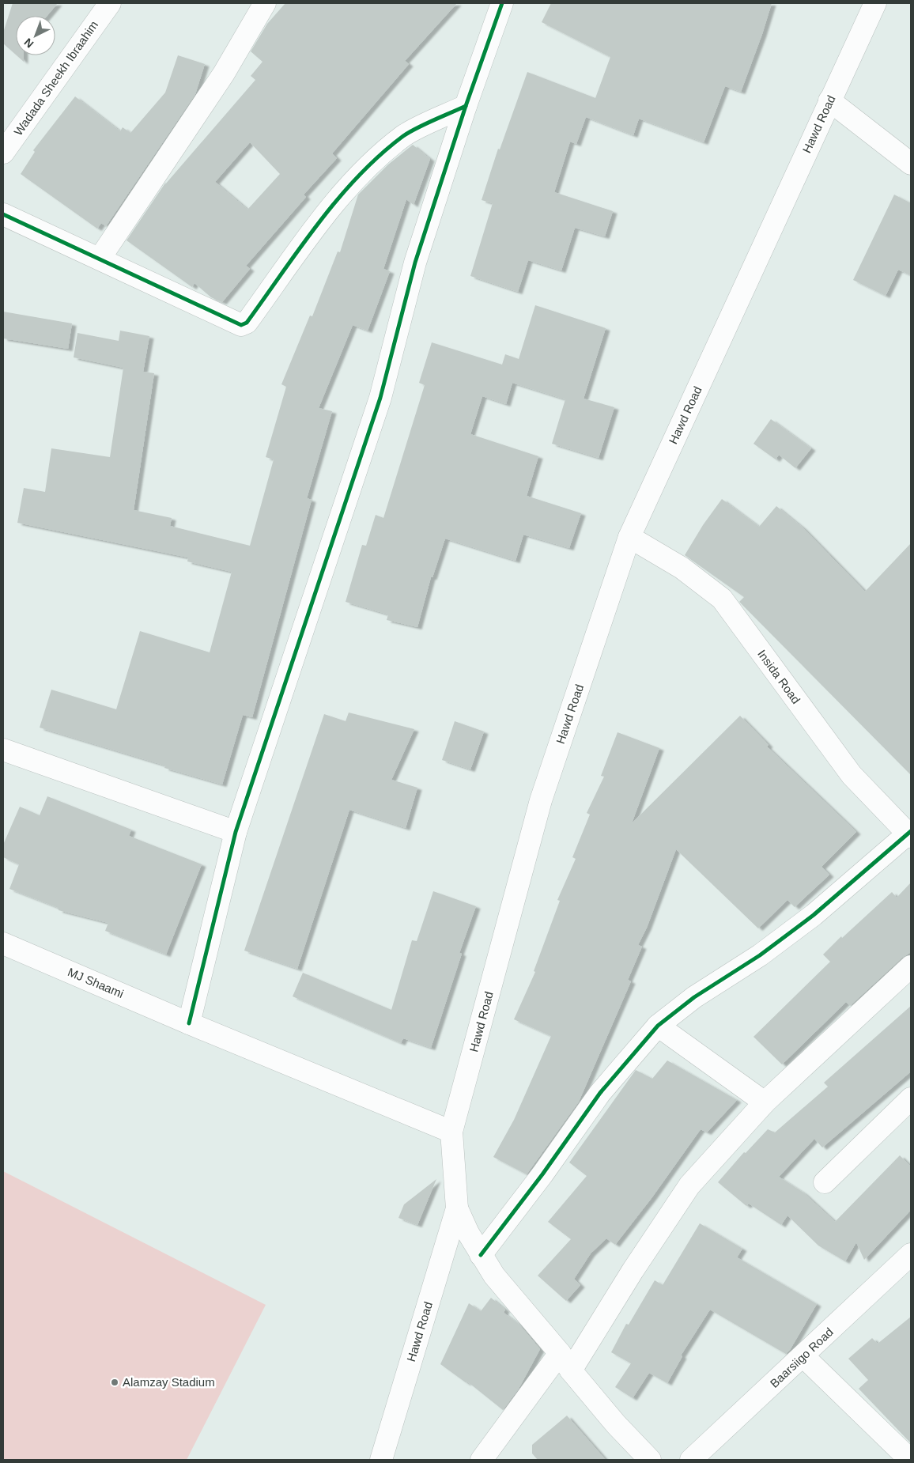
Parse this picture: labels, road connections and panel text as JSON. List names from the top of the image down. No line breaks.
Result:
{"streets":{"street":["Wadada Sheekh Ibraahim","Hawd Road","Insida Road","MJ Shaami","Baarsiigo Road"]},"crossings":[["Hawd Road","Insida Road"],["Hawd Road","MJ Shaami"]],"places":["Alamzay Stadium"],"north":"bottom left"}
